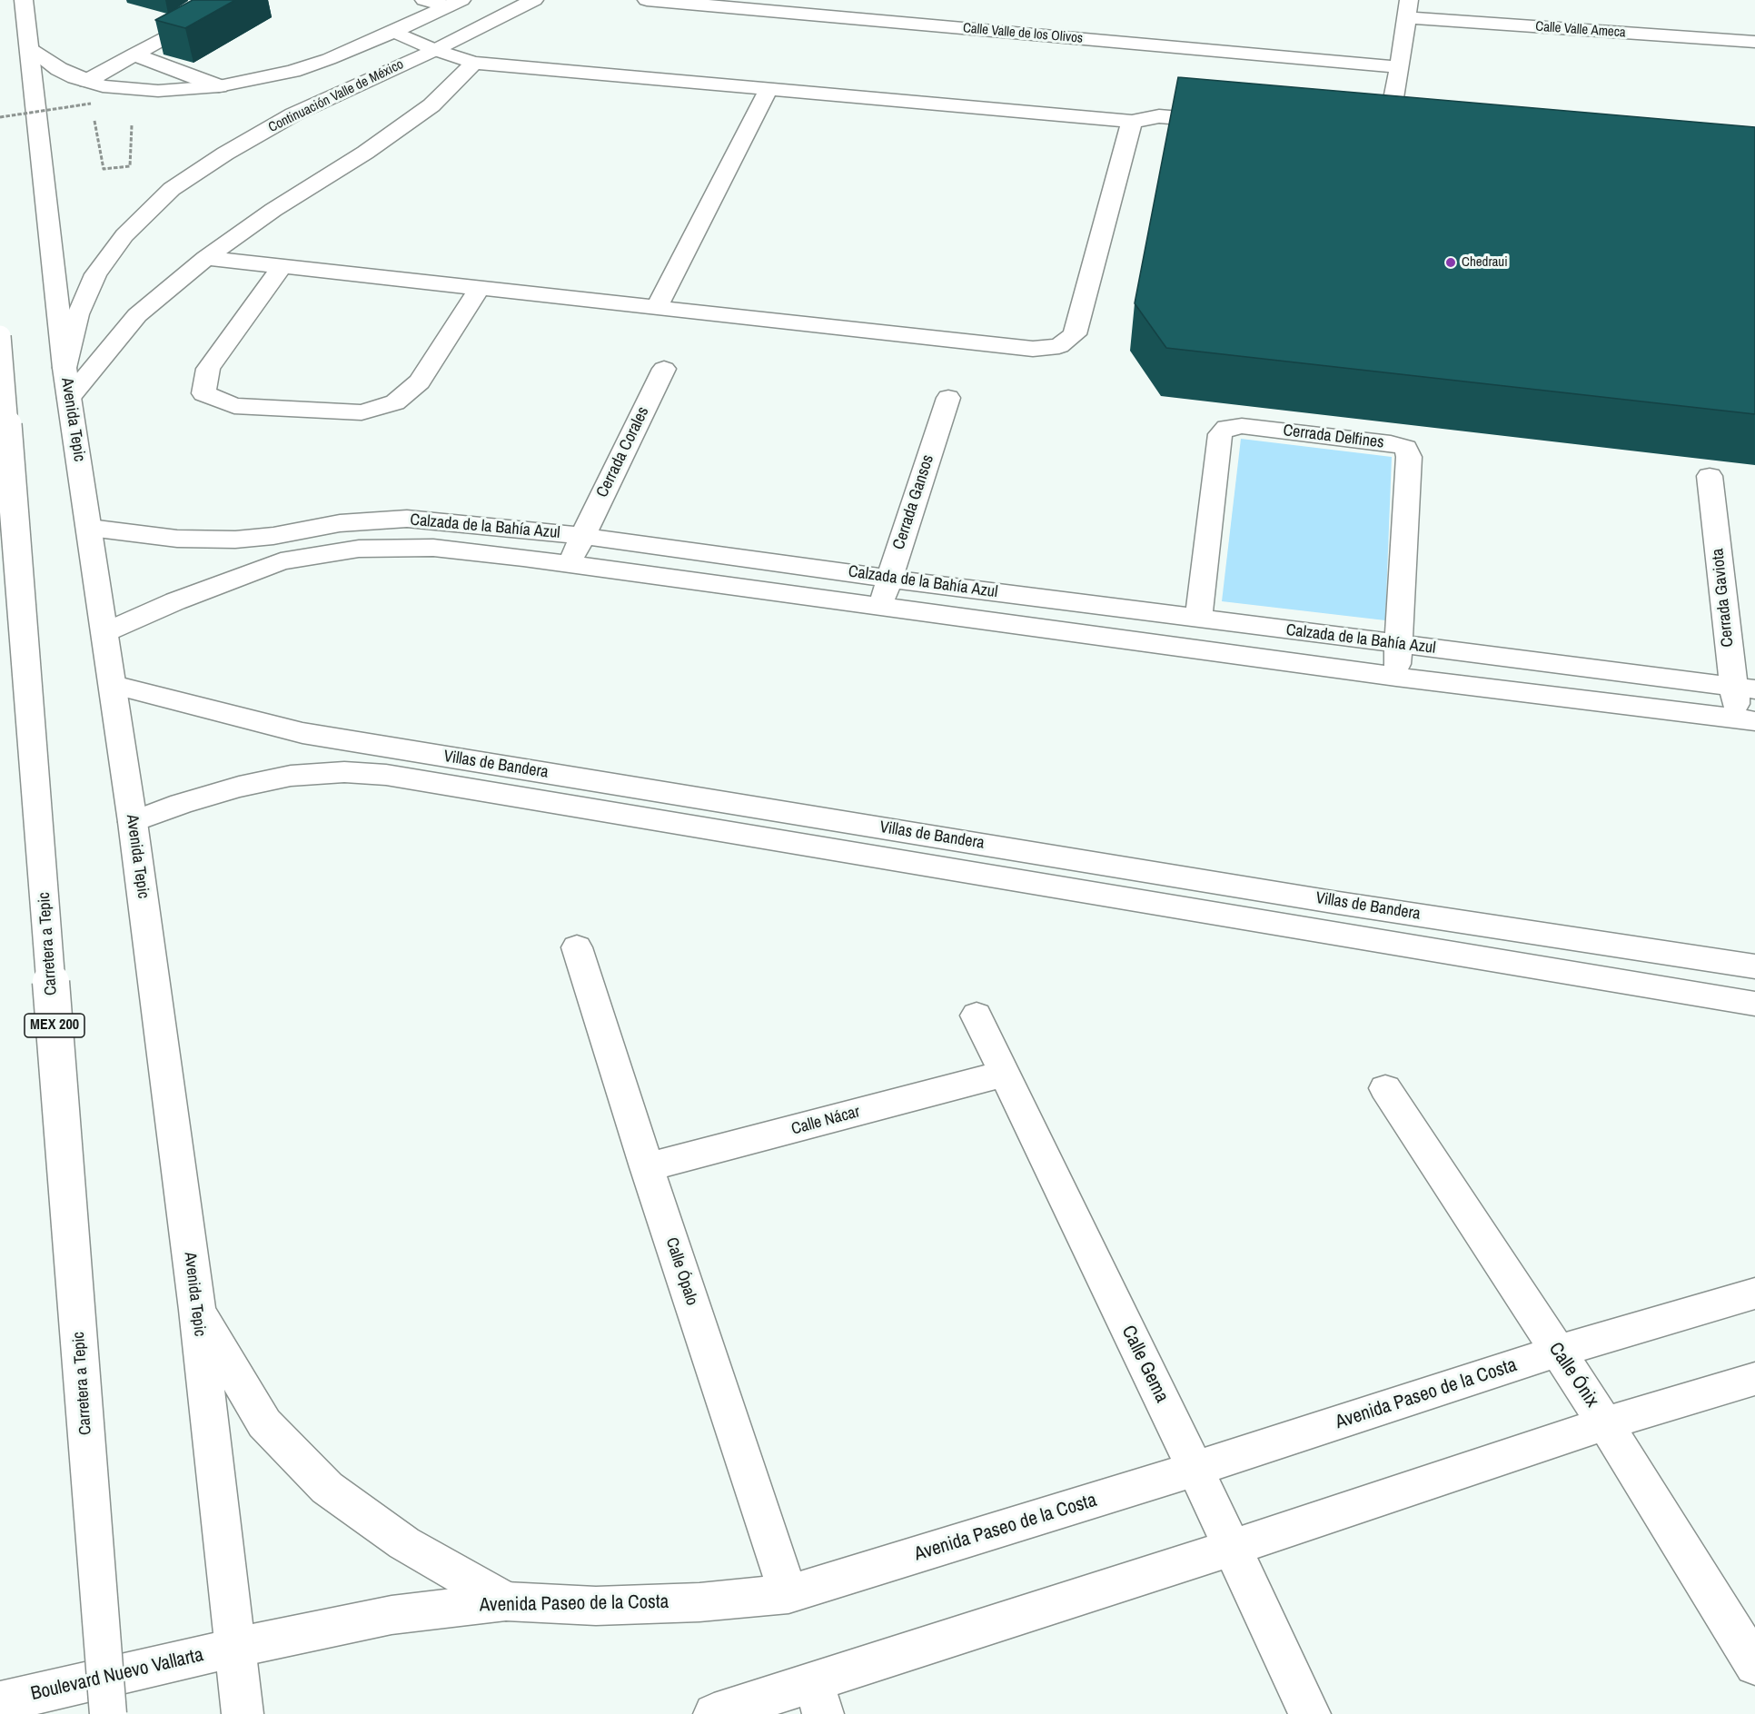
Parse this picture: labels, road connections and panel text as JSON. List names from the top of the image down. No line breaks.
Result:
{"streets":{"main road":["Calle Valle Ameca","Calle Valle de los Olivos","Continuación Valle de México","Avenida Tepic","Cerrada Delfines","Cerrada Corales","Cerrada Gansos","Calzada de la Bahía Azul","Cerrada Gaviota","Villas de Bandera","Carretera a Tepic","MEX 200","Calle Nácar","Calle Ópalo","Calle Gema","Calle Ónix","Avenida Paseo de la Costa","Boulevard Nuevo Vallarta"]},"crossings":[["Continuación Valle de México","Avenida Tepic"],["Avenida Tepic","Calzada de la Bahía Azul"],["Avenida Tepic","Villas de Bandera"],["Avenida Tepic","Avenida Paseo de la Costa"],["Avenida Tepic","Boulevard Nuevo Vallarta"],["Cerrada Delfines","Calzada de la Bahía Azul"],["Cerrada Corales","Calzada de la Bahía Azul"],["Cerrada Gansos","Calzada de la Bahía Azul"],["Calzada de la Bahía Azul","Cerrada Gaviota"],["Calle Nácar","Calle Ópalo"],["Calle Nácar","Calle Gema"],["Calle Ópalo","Avenida Paseo de la Costa"],["Calle Gema","Avenida Paseo de la Costa"],["Calle Ónix","Avenida Paseo de la Costa"],["Avenida Paseo de la Costa","Boulevard Nuevo Vallarta"]],"places":["Chedraui"]}
